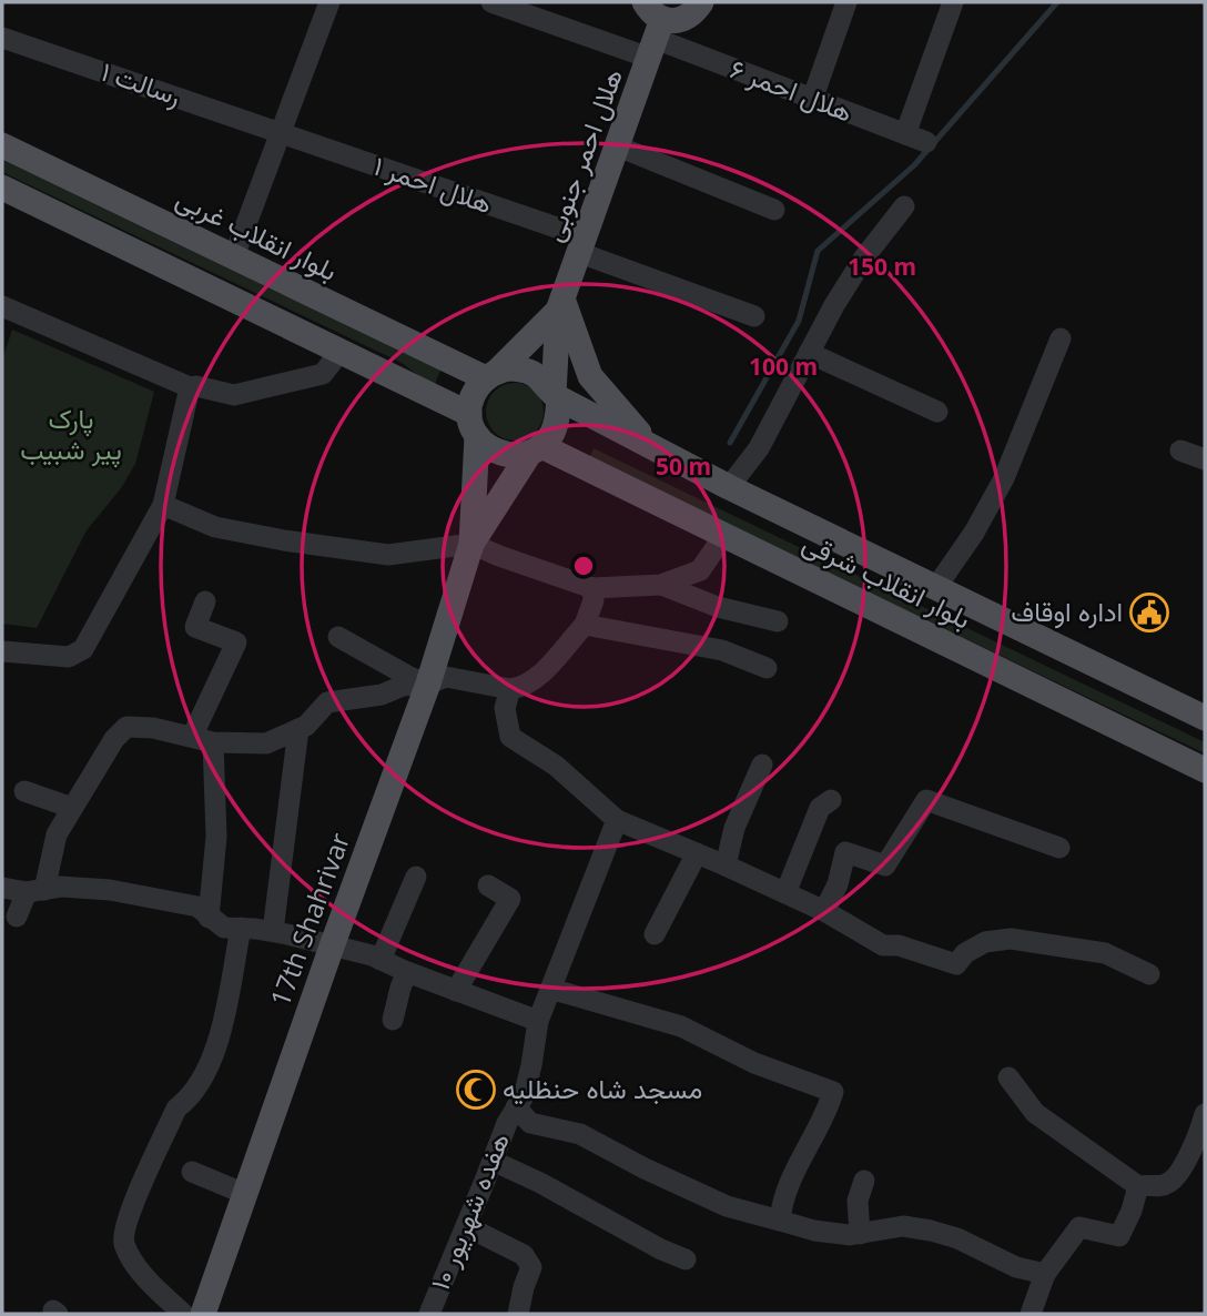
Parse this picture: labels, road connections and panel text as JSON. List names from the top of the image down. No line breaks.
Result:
{"streets":{"main road":["هلال احمر جنوبی","بلوار انقلاب غربی","بلوار انقلاب شرقی","17th Shahrivar"],"street":["رسالت ۱","هلال احمر ۶","هلال احمر ۱","هفده شهریور ۱۰"]},"crossings":[["رسالت ۱","هلال احمر ۱"],["هلال احمر ۶","هلال احمر جنوبی"],["هلال احمر جنوبی","هلال احمر ۱"],["هلال احمر جنوبی","بلوار انقلاب غربی"],["هلال احمر جنوبی","بلوار انقلاب شرقی"],["بلوار انقلاب غربی","بلوار انقلاب شرقی"]],"parks":["پارک پیر شبیب"],"places":{"public building":["اداره اوقاف"],"mosque":["مسجد شاه حنظلیه"]},"rings":["150 m","100 m","50 m"]}
